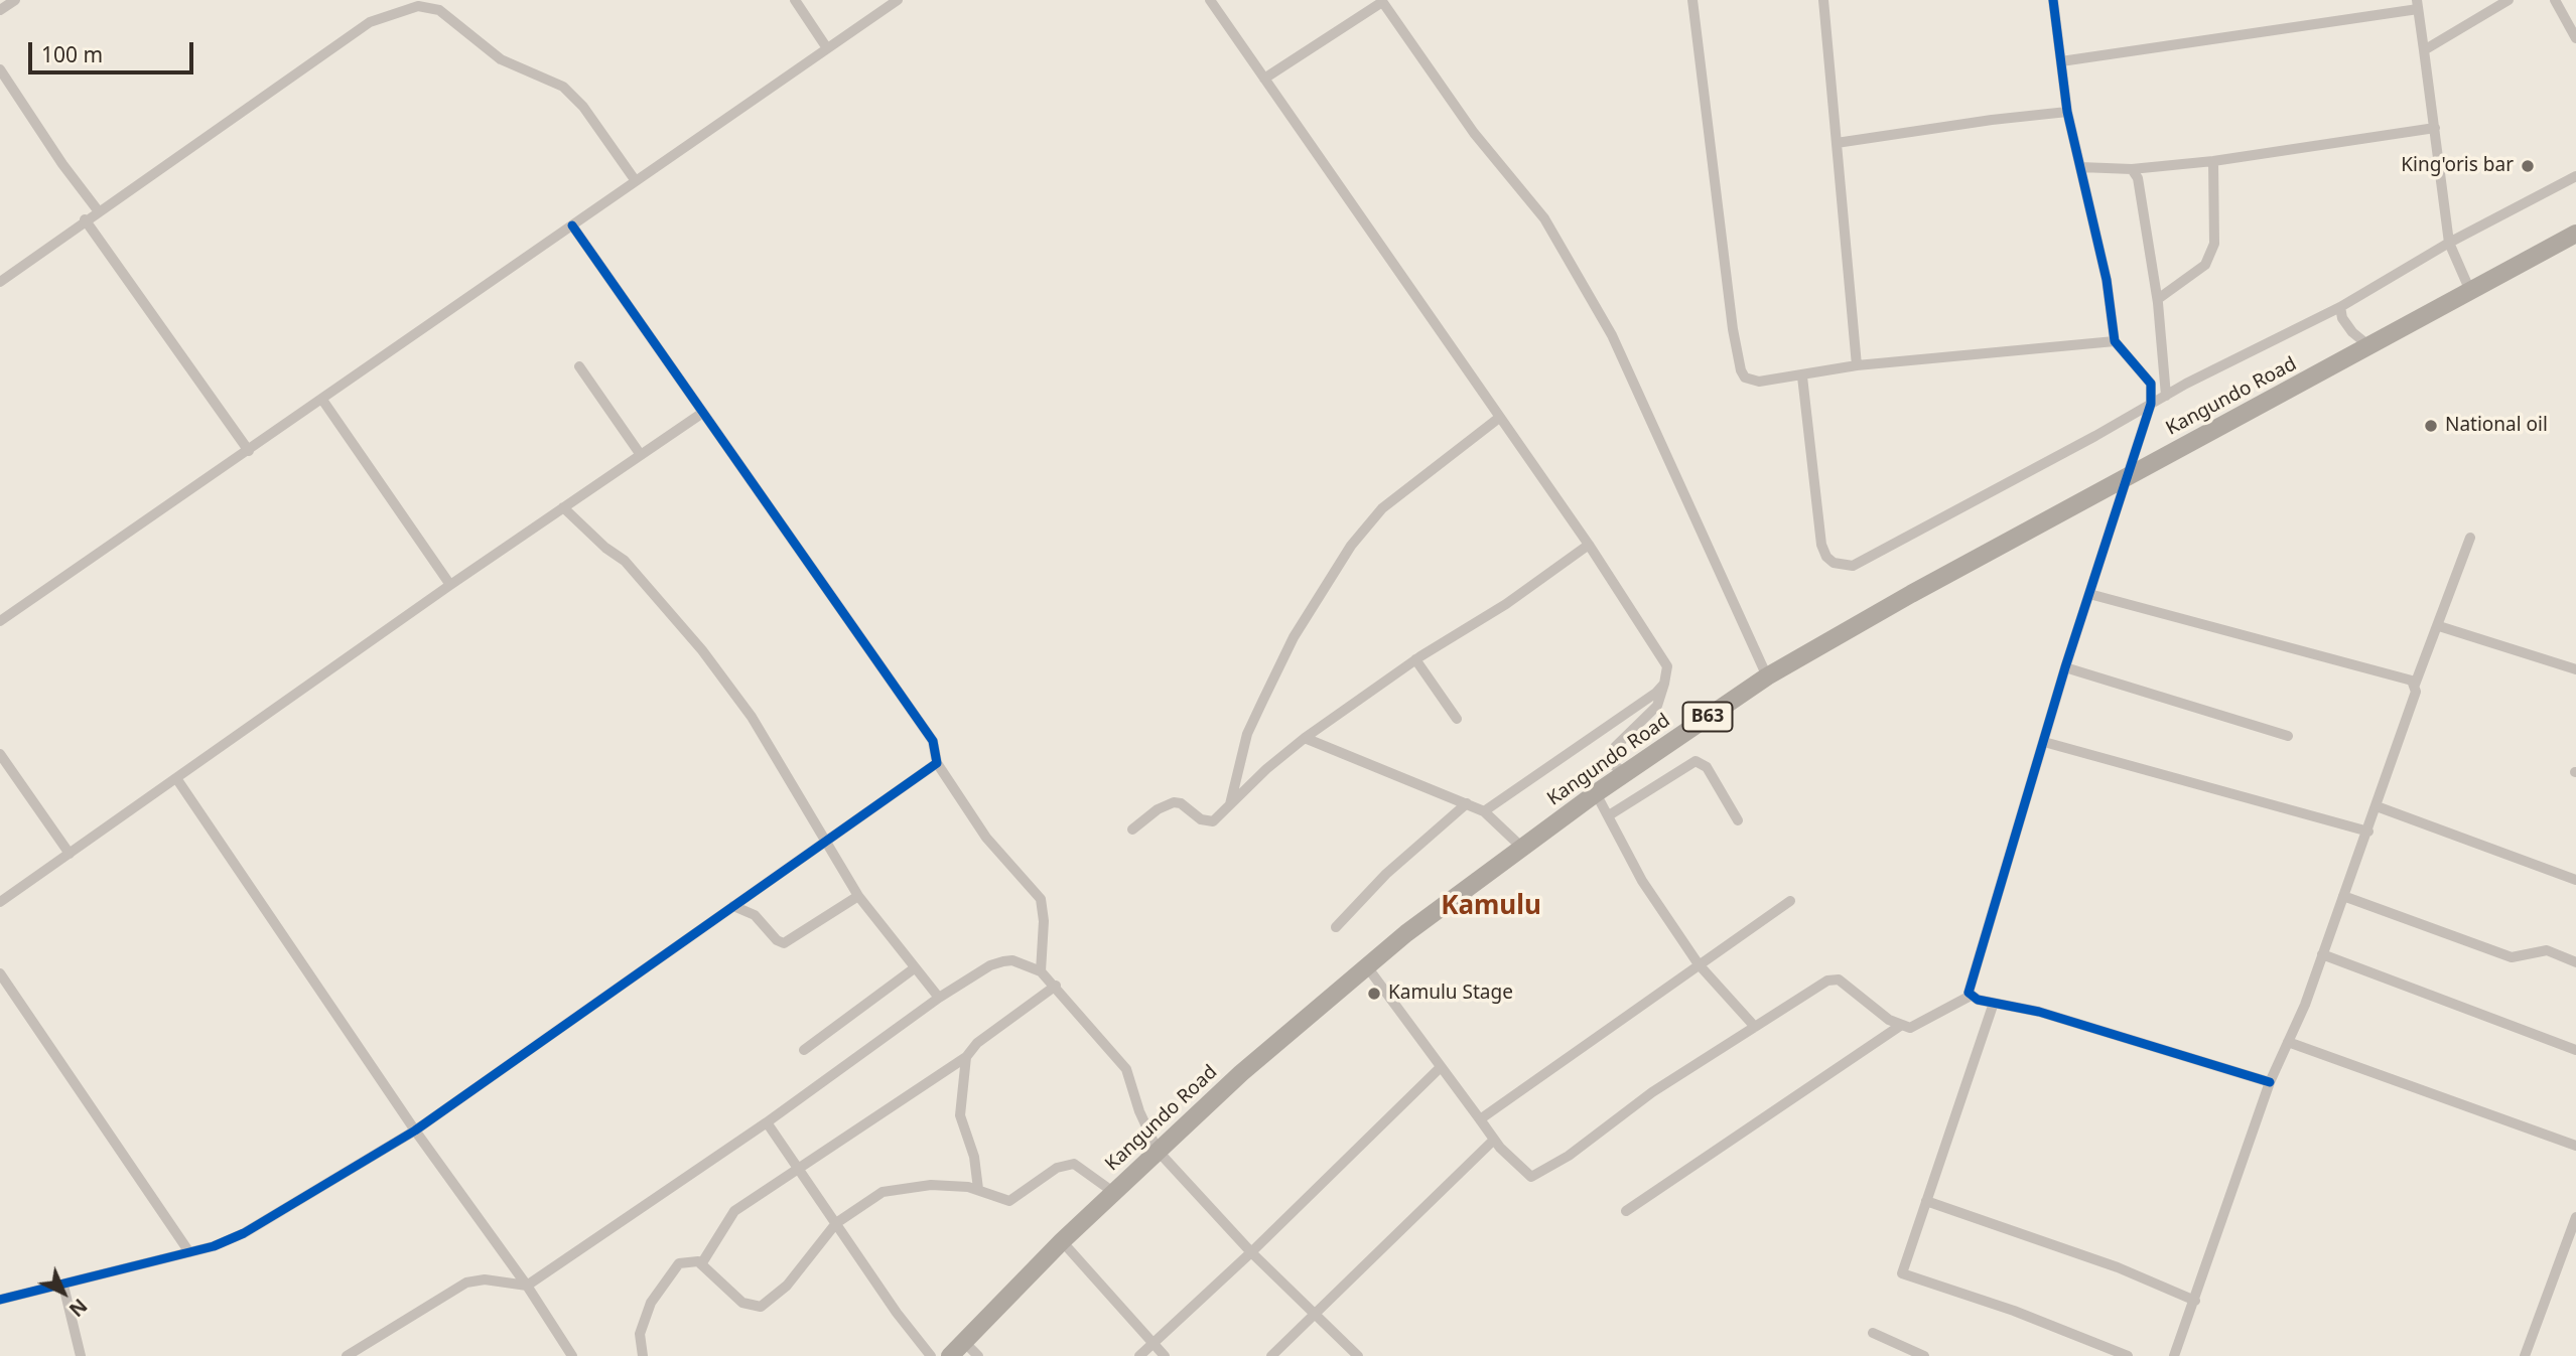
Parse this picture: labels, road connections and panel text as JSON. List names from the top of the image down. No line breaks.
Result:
{"streets":{"highway":["Kangundo Road","B63"]},"districts":["Kamulu"],"places":["King'oris bar","National oil","Kamulu Stage"],"scale_bar":"100 m","north":"bottom right"}
